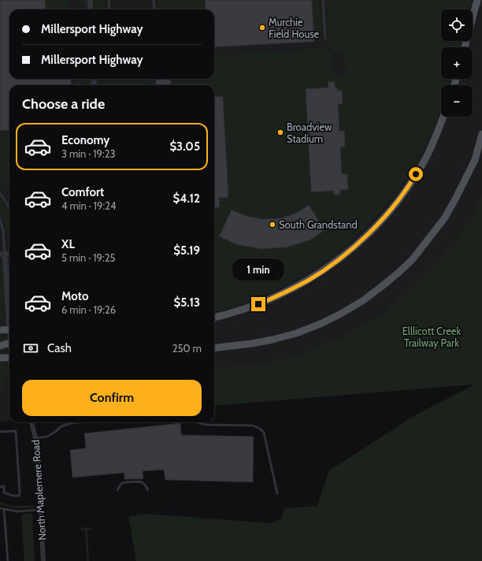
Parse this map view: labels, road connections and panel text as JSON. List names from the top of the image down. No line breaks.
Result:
{"streets":{"street":["North Maplemere Road"]},"parks":["Elllicott Creek Trailway Park"],"places":["Murchie Field House","Broadview Stadium","South Grandstand"],"page":{"map_buttons":["+","−"],"banner":["Millersport Highway","Millersport Highway"],"heading":"Choose a ride","list":[{"name":"Economy","note":"3 min · 19:23","value":"$3.05"},{"name":"Comfort","note":"4 min · 19:24","value":"$4.12"},{"name":"XL","note":"5 min · 19:25","value":"$5.19"},{"name":"Moto","note":"6 min · 19:26","value":"$5.13"}],"bubble":"1 min","pay":["Cash","250 m"],"buttons":"Confirm"}}
